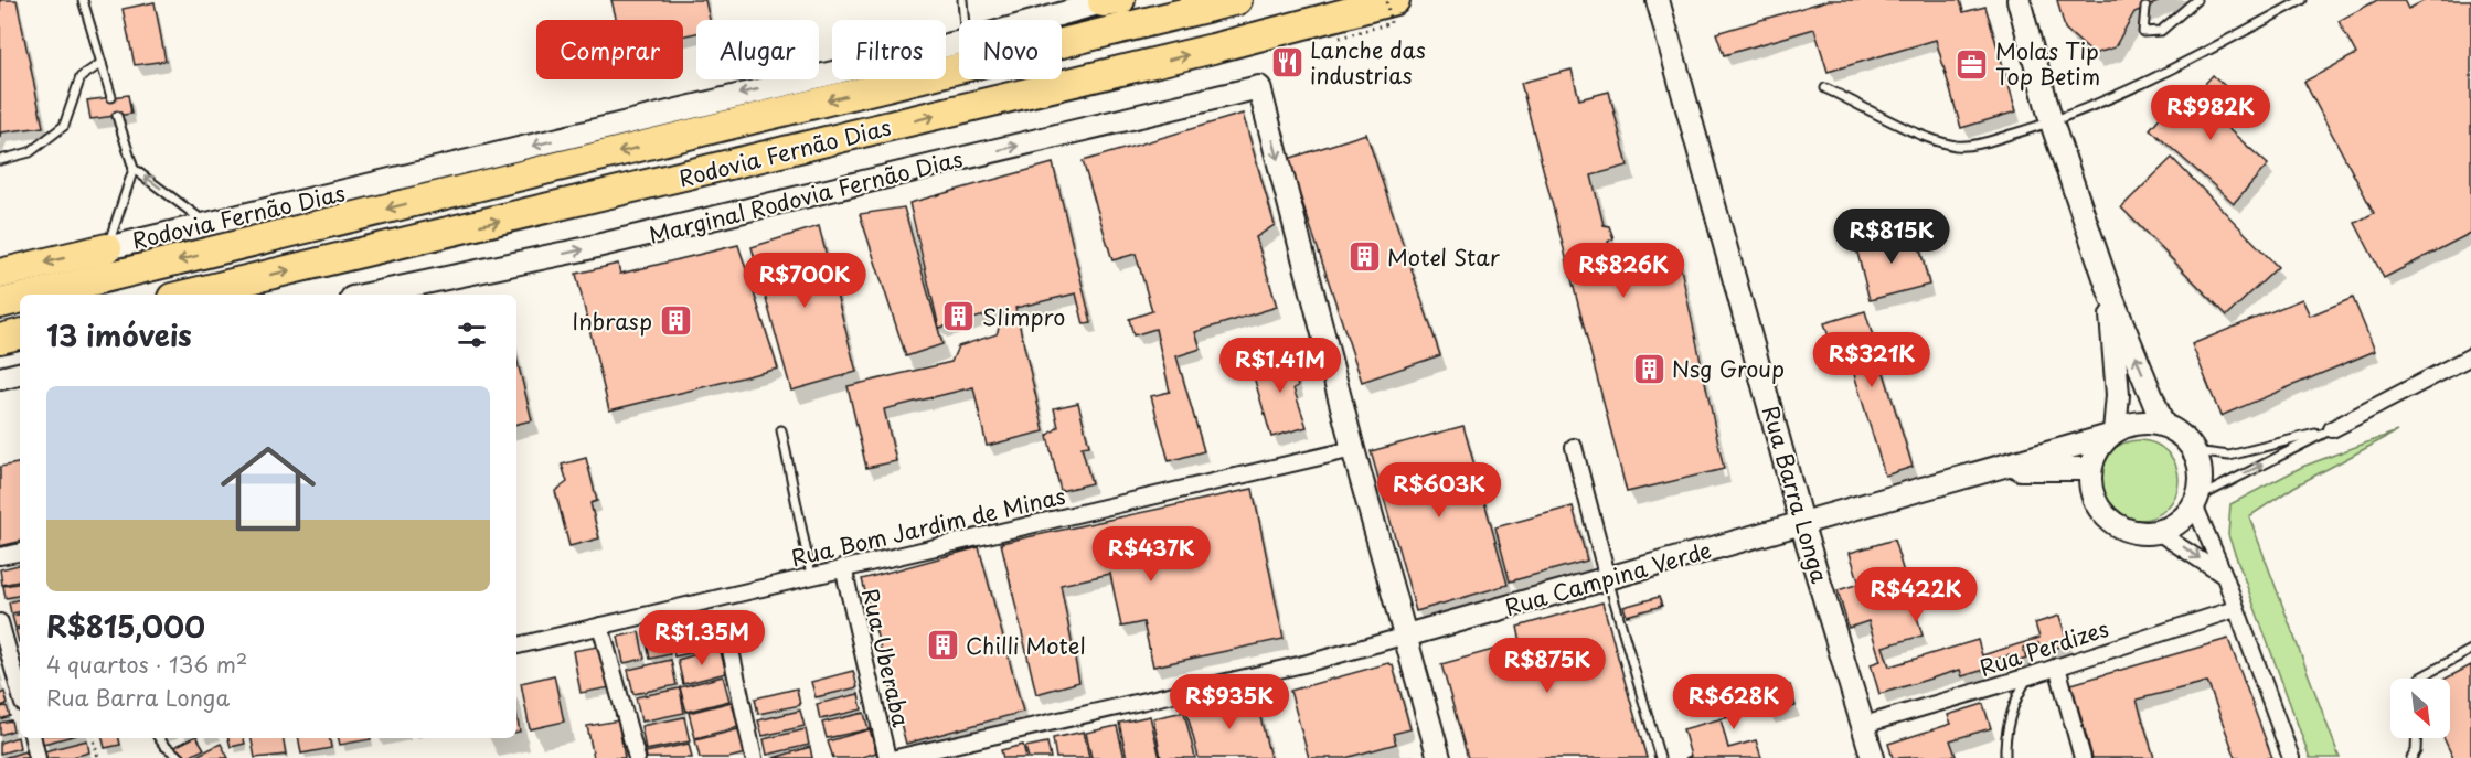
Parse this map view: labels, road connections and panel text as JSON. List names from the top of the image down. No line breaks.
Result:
{"streets":{"highway":["Rodovia Fernão Dias"],"main road":["Marginal Rodovia Fernão Dias","Rua Barra Longa","Rua Campina Verde"],"street":["Rua Bom Jardim de Minas","Rua Perdizes","Rua Uberaba"]},"crossings":[["Marginal Rodovia Fernão Dias","Rua Bom Jardim de Minas"],["Rua Barra Longa","Rua Campina Verde"],["Rua Barra Longa","Rua Perdizes"],["Rua Bom Jardim de Minas","Rua Uberaba"]],"places":{"restaurant":["Lanche das industrias"],"office":["Molas Tip Top Betim"],"building":["Motel Star","SIimpro","Inbrasp","Nsg Group","Chilli Motel"]},"north":"bottom right","page":{"chip":["Comprar","Alugar","Filtros","Novo"],"price":["R$982K","R$815K","R$826K","R$700K","R$321K","R$1.41M","R$603K","R$437K","R$422K","R$1.35M","R$875K","R$935K","R$628K"],"heading":"13 imóveis","list":[{"name":"R$815,000","note":"4 quartos · 136 m² · Rua Barra Longa"}]}}
